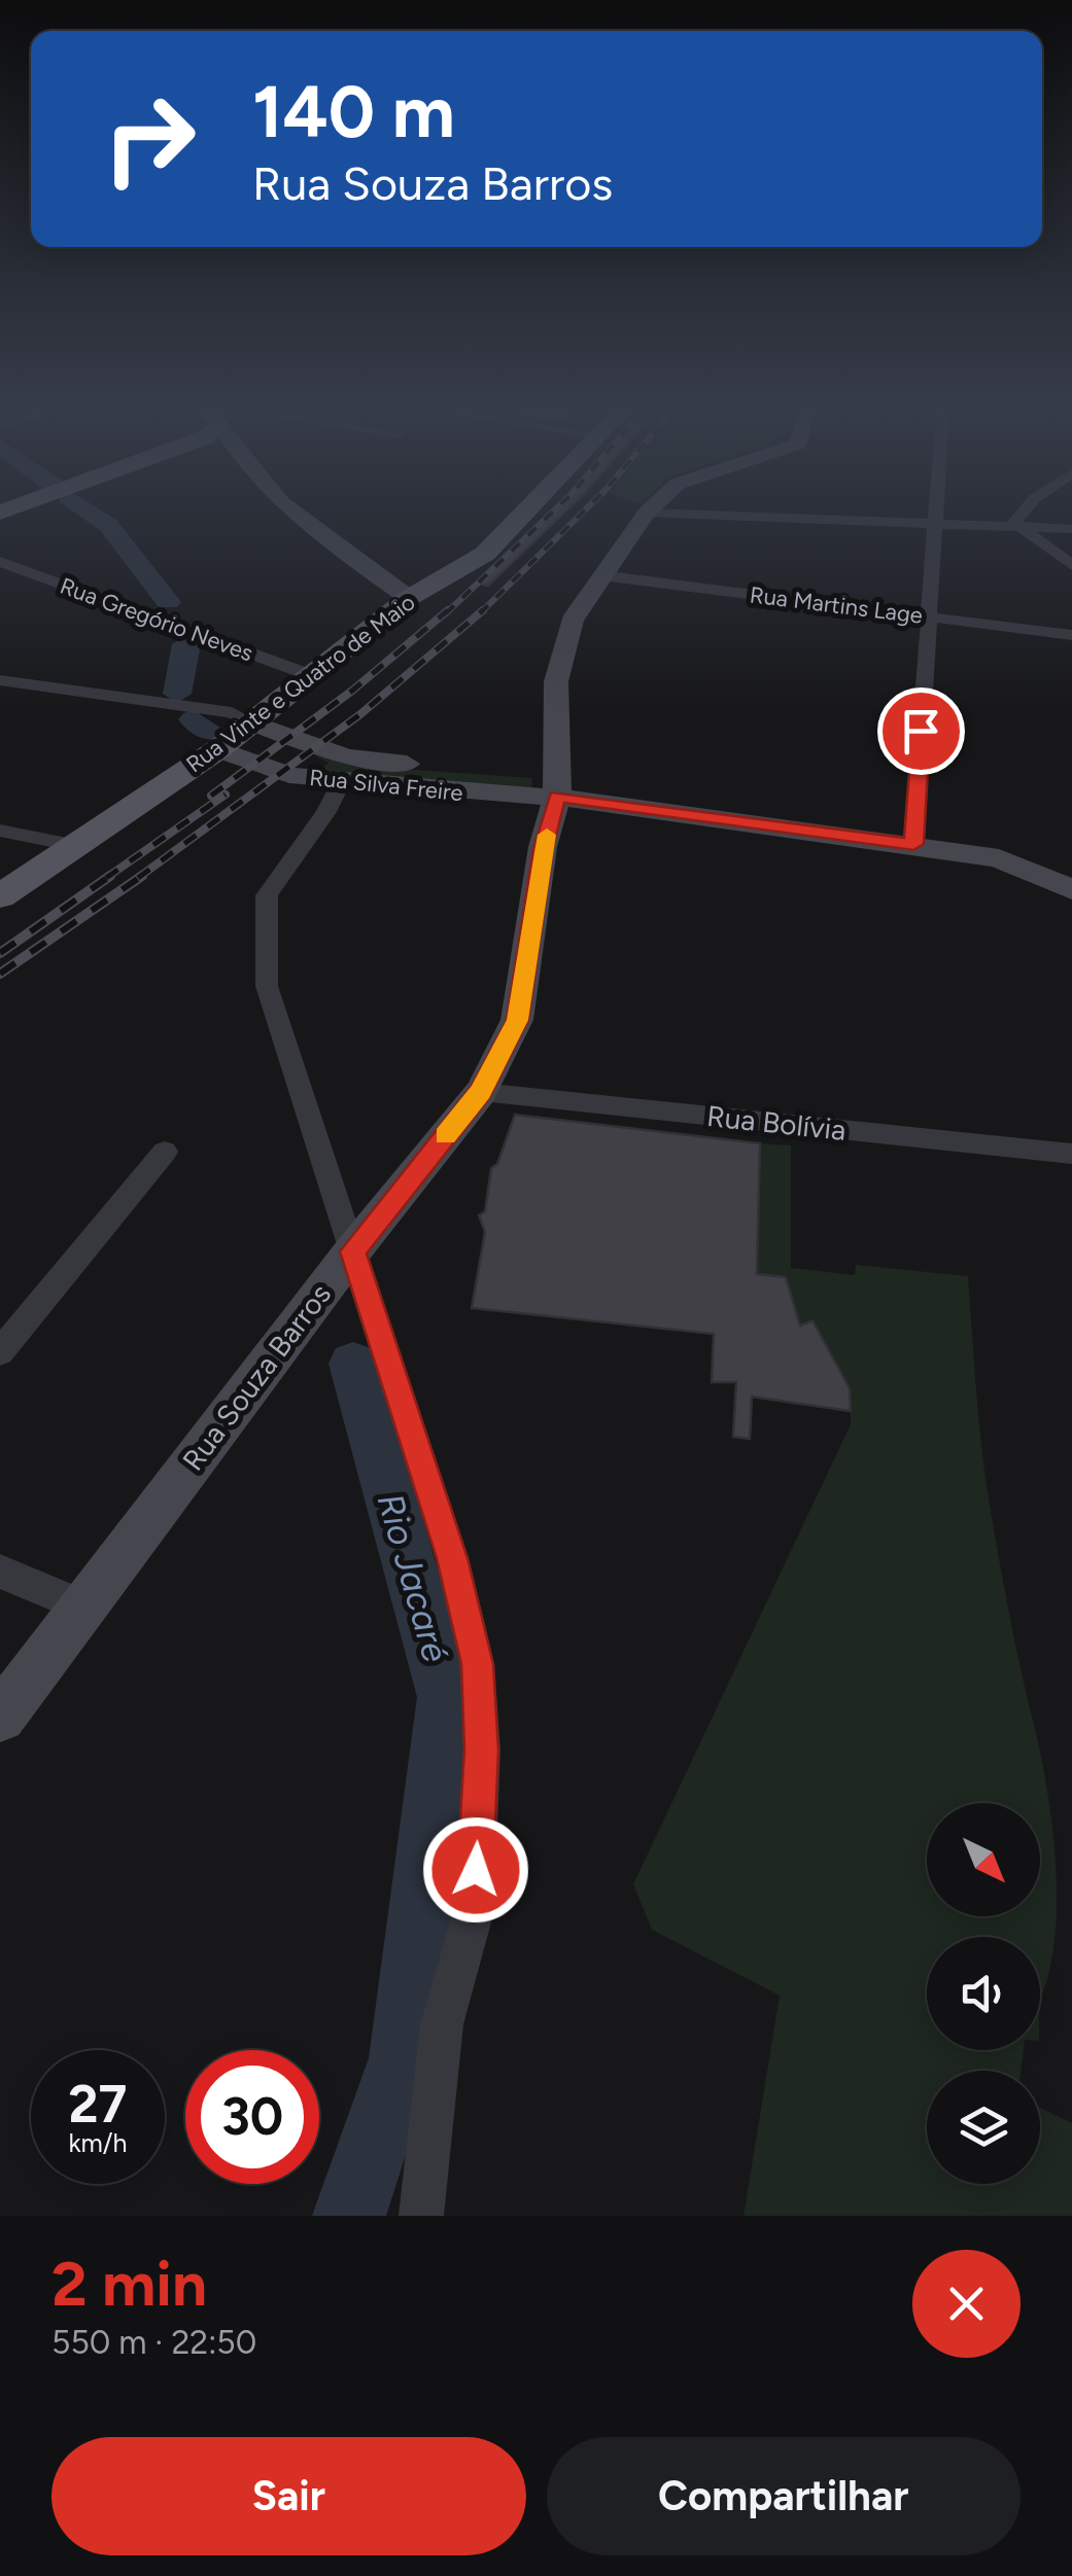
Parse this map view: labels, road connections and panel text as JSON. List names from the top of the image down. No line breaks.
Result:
{"streets":{"main road":["Rua Vinte e Quatro de Maio","Rua Silva Freire","Rua Souza Barros"],"street":["Rua Martins Lage","Rua Gregório Neves","Rua Bolívia"]},"crossings":[["Rua Martins Lage","Rua Souza Barros"],["Rua Gregório Neves","Rua Vinte e Quatro de Maio"],["Rua Vinte e Quatro de Maio","Rua Silva Freire"],["Rua Silva Freire","Rua Souza Barros"],["Rua Bolívia","Rua Souza Barros"]],"water":["Rio Jacaré"],"north":"bottom right","page":{"turn":["140 m","Rua Souza Barros"],"speed":"27 km/h","limit":"30","heading":["2 min","550 m · 22:50"],"buttons":["Sair","Compartilhar"]}}
